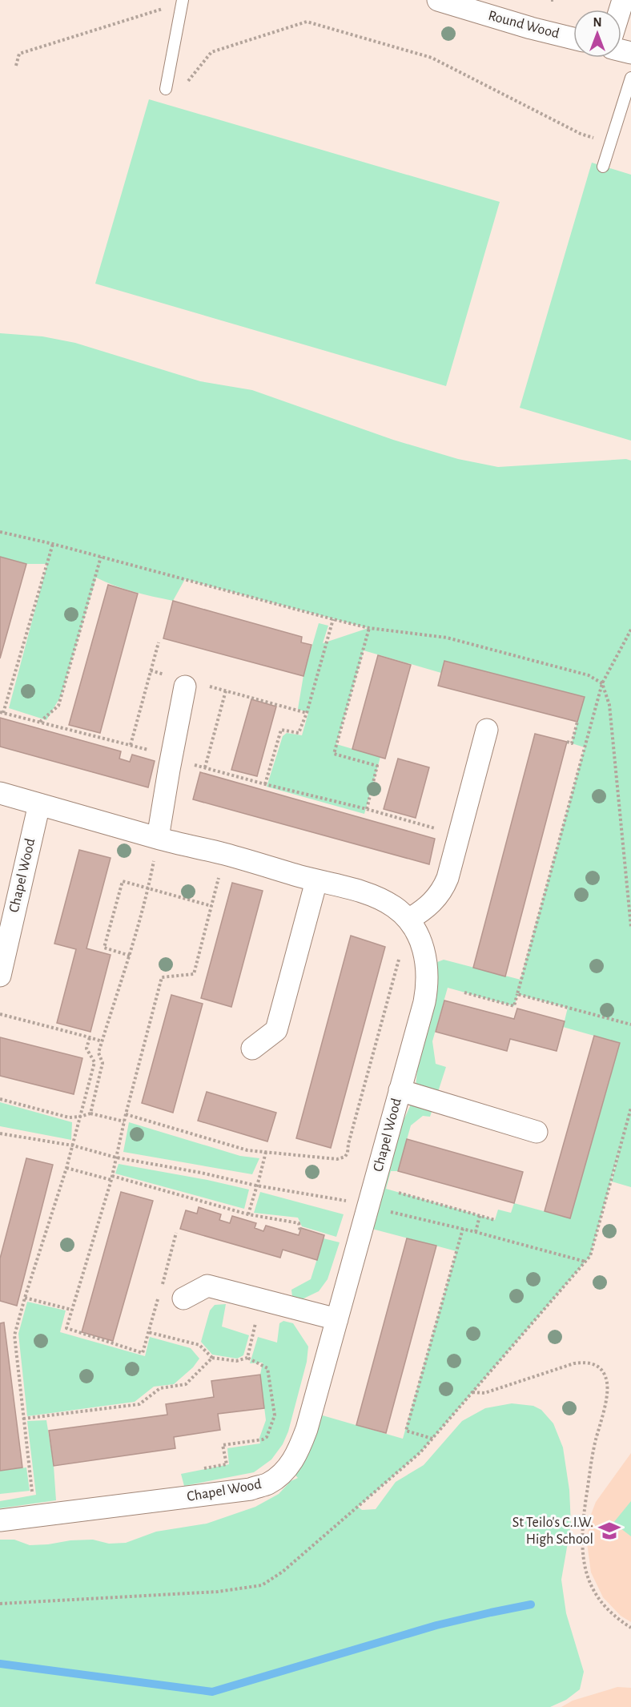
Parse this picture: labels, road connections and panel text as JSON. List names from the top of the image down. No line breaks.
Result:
{"streets":{"street":["Round Wood","Chapel Wood"]},"places":{"school or university":["St Teilo's C.I.W. High School"]},"north":"top"}
